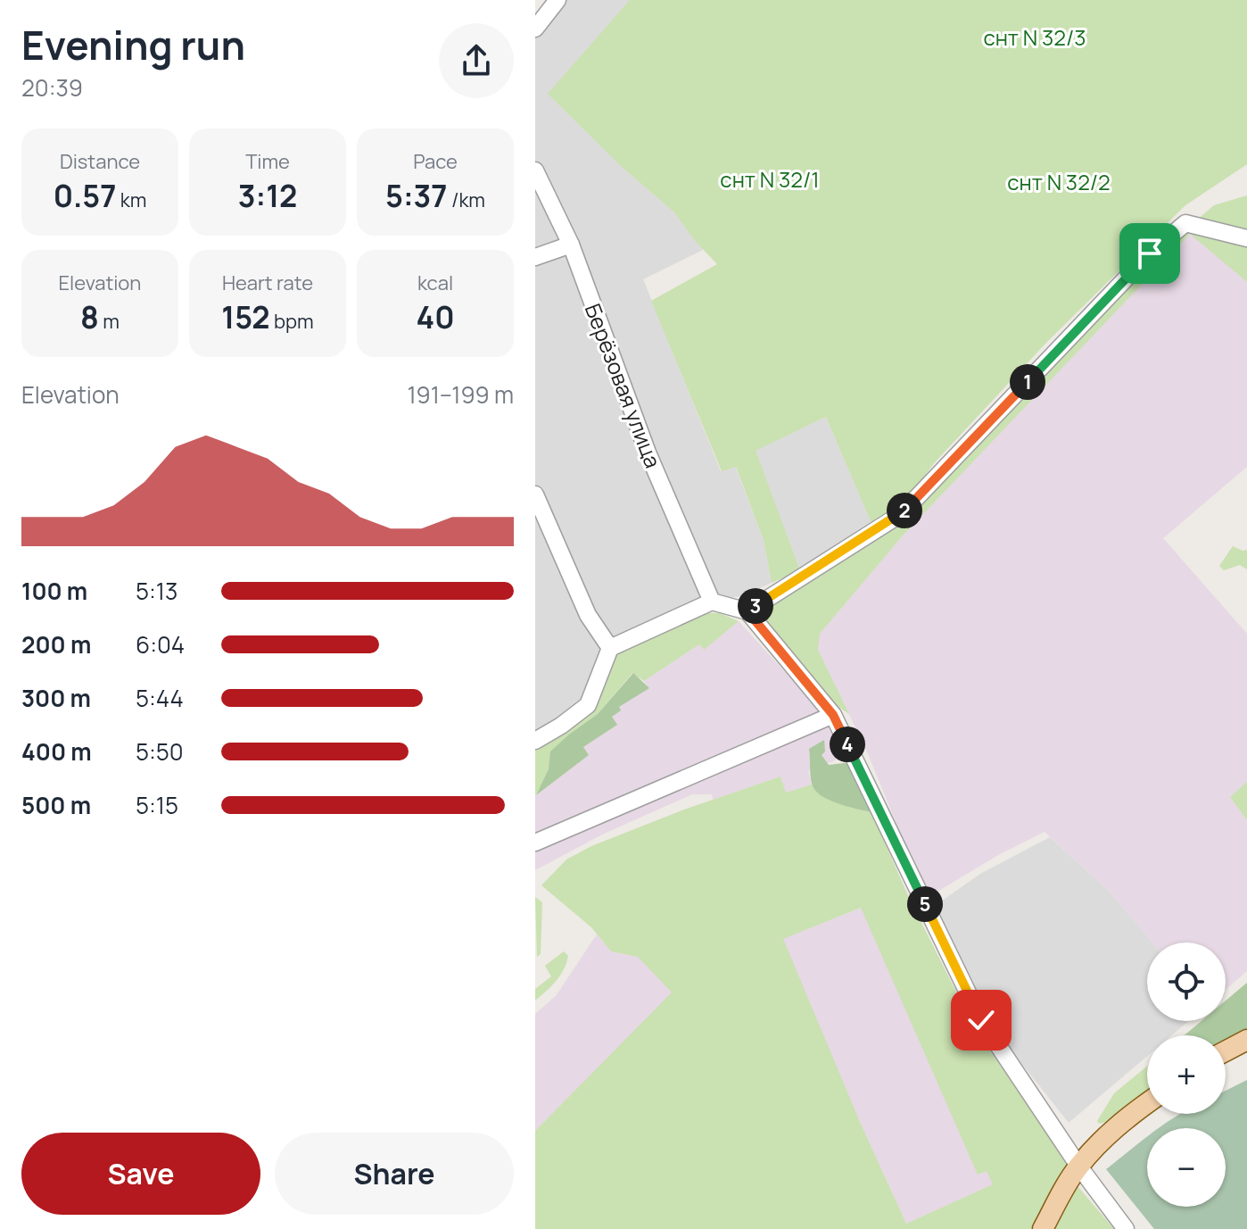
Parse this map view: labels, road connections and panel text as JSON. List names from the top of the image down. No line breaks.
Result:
{"streets":{"street":["Берёзовая улица"]},"parks":["снт N 32/3","снт N 32/1","снт N 32/2"],"page":{"heading":["Evening run","20:39"],"stats":[["Distance","0.57 km"],["Time","3:12"],["Pace","5:37 /km"],["Elevation","8 m"],["Heart rate","152 bpm"],["kcal","40"]],"chart":["Elevation","191–199 m"],"pins":["1","2","3","4","5"],"list":[{"name":"100 m","note":"5:13"},{"name":"200 m","note":"6:04"},{"name":"300 m","note":"5:44"},{"name":"400 m","note":"5:50"},{"name":"500 m","note":"5:15"}],"map_buttons":["+","−"],"buttons":["Save","Share"]}}
